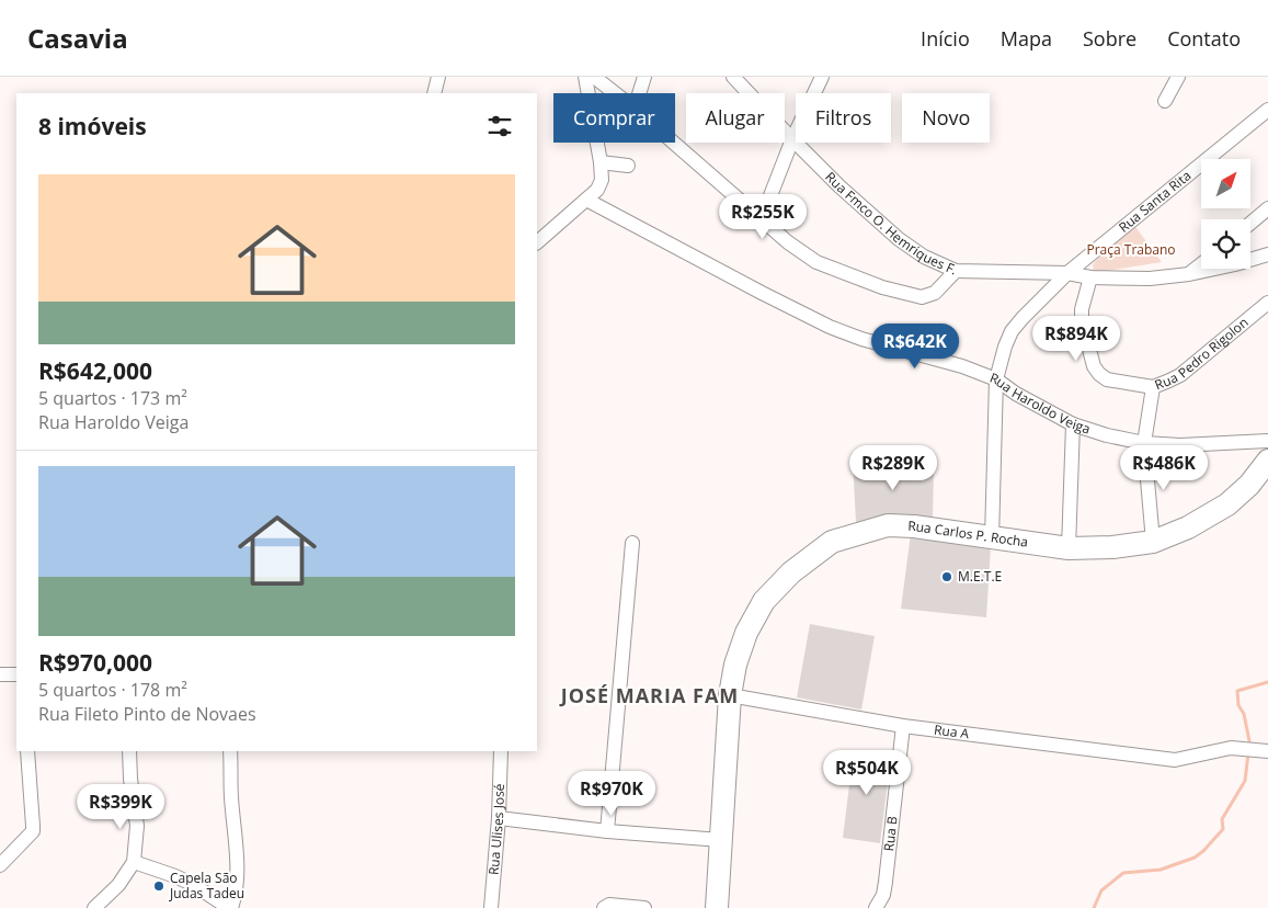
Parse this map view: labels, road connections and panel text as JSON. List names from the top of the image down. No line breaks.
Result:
{"streets":{"main road":["Rua Carlos P. Rocha"],"street":["Rua Santa Rita","Rua Fmco O. Hemriques F.","Rua Pedro Rigolon","Rua Haroldo Veiga","Rua A","Rua Ulises José","Rua B"]},"crossings":[["Rua Santa Rita","Rua Fmco O. Hemriques F."],["Rua Santa Rita","Rua Haroldo Veiga"],["Rua Santa Rita","Rua Carlos P. Rocha"],["Rua Pedro Rigolon","Rua Haroldo Veiga"],["Rua Pedro Rigolon","Rua Carlos P. Rocha"],["Rua Carlos P. Rocha","Rua A"],["Rua A","Rua B"]],"districts":["JOSÉ MARIA FAM"],"parks":["Praça Trabano"],"places":["M.E.T.E","Capela São Judas Tadeu"],"north":"top right","page":{"header":"Casavia","nav":["Início","Mapa","Sobre","Contato"],"chip":["Comprar","Alugar","Filtros","Novo"],"heading":"8 imóveis","list":[{"name":"R$642,000","note":"5 quartos · 173 m² · Rua Haroldo Veiga"},{"name":"R$970,000","note":"5 quartos · 178 m² · Rua Fileto Pinto de Novaes"}],"price":["R$255K","R$894K","R$642K","R$289K","R$486K","R$504K","R$970K","R$399K"]}}
